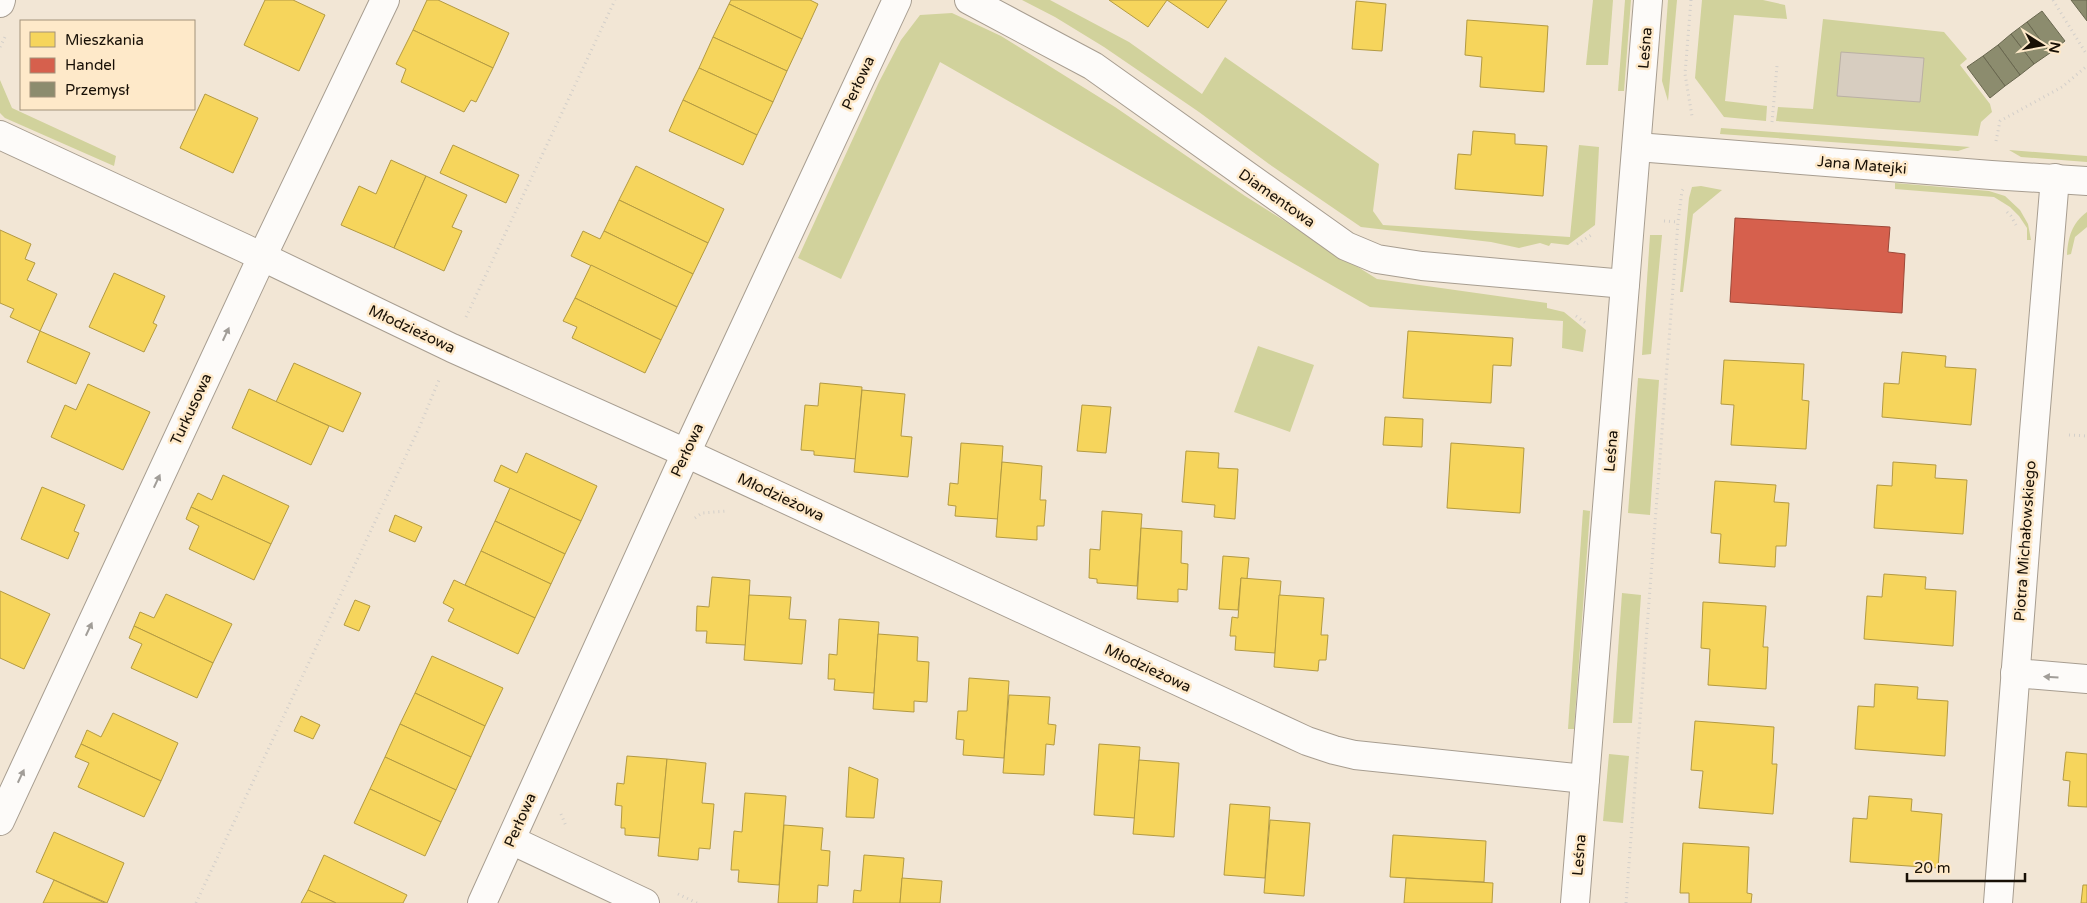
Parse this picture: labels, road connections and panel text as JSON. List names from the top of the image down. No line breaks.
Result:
{"streets":{"street":["Leśna","Perłowa","Jana Matejki","Diamentowa","Młodzieżowa","Turkusowa","Piotra Michałowskiego"]},"crossings":[["Leśna","Jana Matejki"],["Leśna","Diamentowa"],["Leśna","Młodzieżowa"],["Perłowa","Młodzieżowa"],["Jana Matejki","Piotra Michałowskiego"],["Młodzieżowa","Turkusowa"]],"one_way":["Turkusowa"],"legend":["Mieszkania","Handel","Przemysł"],"scale_bar":"20 m","north":"right"}
